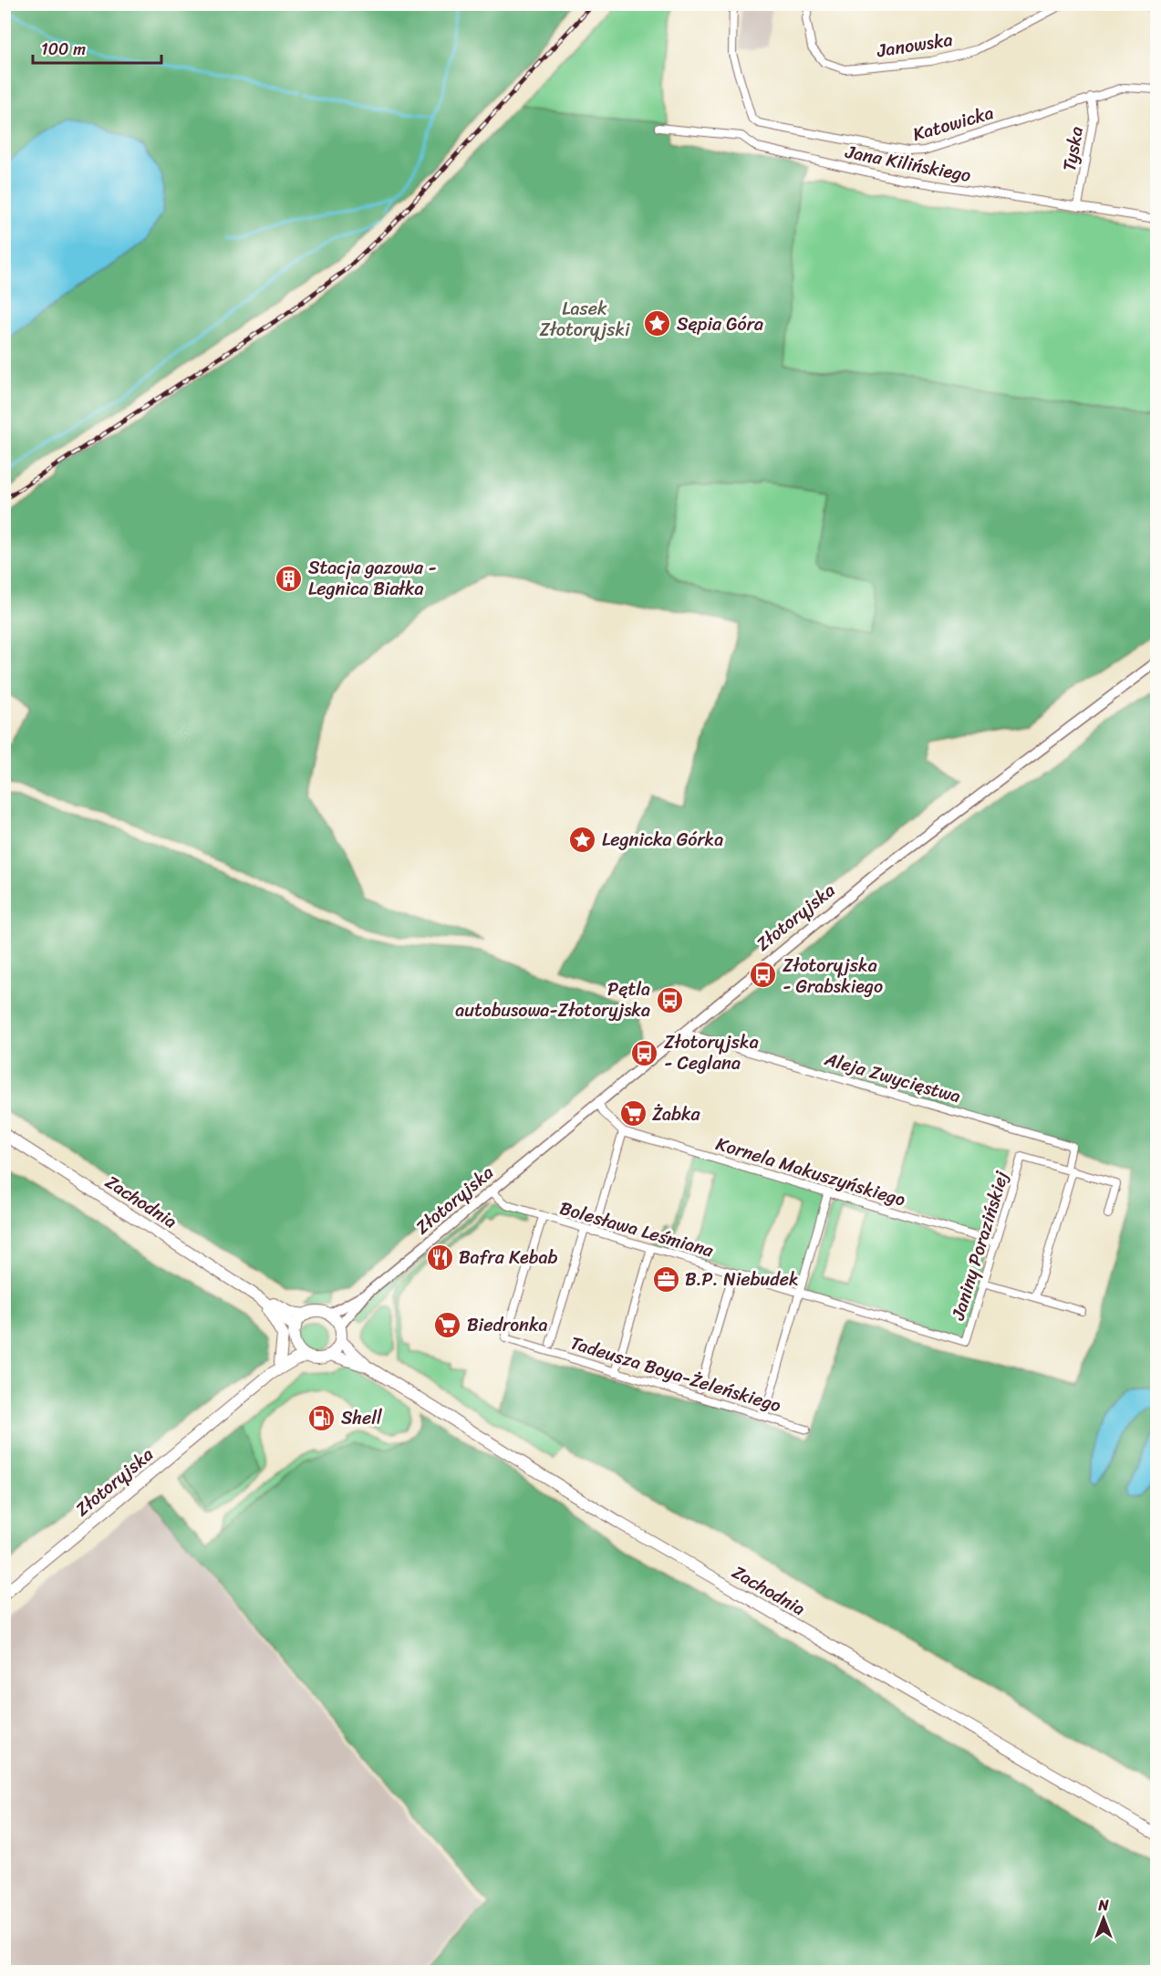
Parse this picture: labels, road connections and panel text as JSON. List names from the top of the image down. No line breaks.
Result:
{"streets":{"main road":["Złotoryjska","Zachodnia"],"street":["Janowska","Katowicka","Tyska","Jana Kilińskiego","Aleja Zwycięstwa","Kornela Makuszyńskiego","Bolesława Leśmiana","Janiny Porazińskiej","Tadeusza Boya-Żeleńskiego"]},"crossings":[["Katowicka","Tyska"],["Tyska","Jana Kilińskiego"],["Złotoryjska","Aleja Zwycięstwa"],["Złotoryjska","Kornela Makuszyńskiego"],["Złotoryjska","Zachodnia"],["Złotoryjska","Bolesława Leśmiana"],["Aleja Zwycięstwa","Janiny Porazińskiej"],["Kornela Makuszyńskiego","Janiny Porazińskiej"],["Bolesława Leśmiana","Janiny Porazińskiej"],["Bolesława Leśmiana","Tadeusza Boya-Żeleńskiego"]],"parks":["Lasek Złotoryjski"],"places":{"place":["Sępia Góra","Legnicka Górka"],"building":["Stacja gazowa - Legnica Białka"],"bus stop":["Złotoryjska - Grabskiego","Pętla autobusowa-Złotoryjska","Złotoryjska - Ceglana"],"supermarket":["Żabka","Biedronka"],"restaurant":["Bafra Kebab"],"office":["B.P. Niebudek"],"fuel station":["Shell"]},"scale_bar":"100 m","north":"top"}
